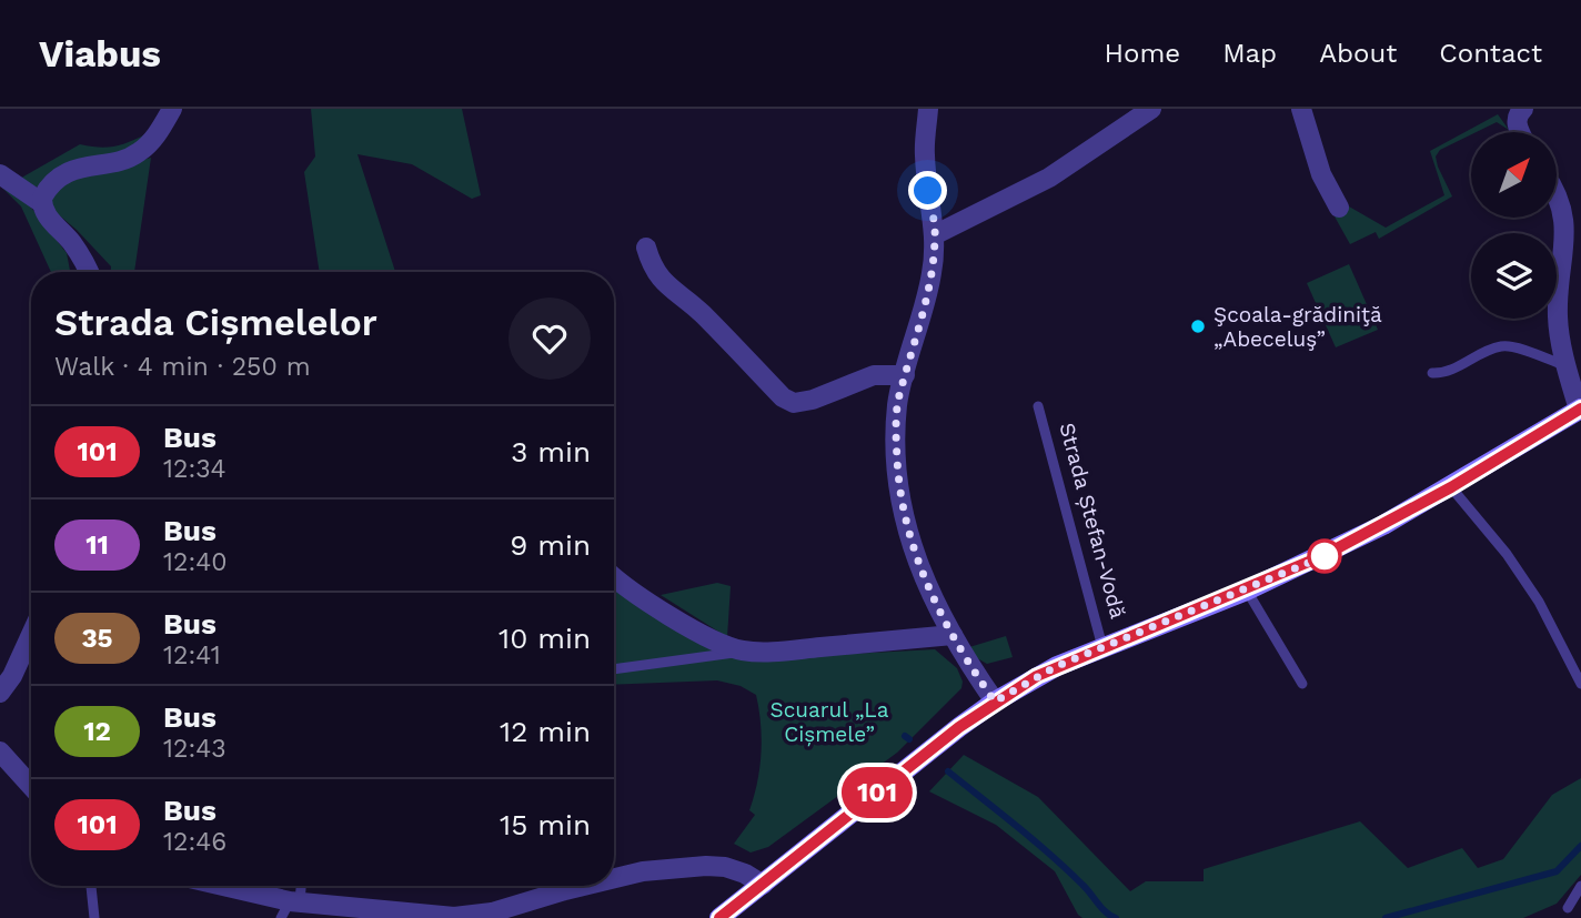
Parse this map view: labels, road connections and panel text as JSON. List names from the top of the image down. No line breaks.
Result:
{"streets":{"street":["Strada Ștefan-Vodă"]},"parks":["Scuarul „La Cișmele”"],"places":["Şcoala-grădiniţă „Abeceluş”"],"lines":["bus line 101"],"north":"top right","page":{"header":"Viabus","nav":["Home","Map","About","Contact"],"on_map":"101","heading":["Strada Cișmelelor","Walk · 4 min · 250 m"],"list":[{"mark":"101","name":"Bus","note":"12:34","value":"3 min"},{"mark":"11","name":"Bus","note":"12:40","value":"9 min"},{"mark":"35","name":"Bus","note":"12:41","value":"10 min"},{"mark":"12","name":"Bus","note":"12:43","value":"12 min"},{"mark":"101","name":"Bus","note":"12:46","value":"15 min"}]}}
